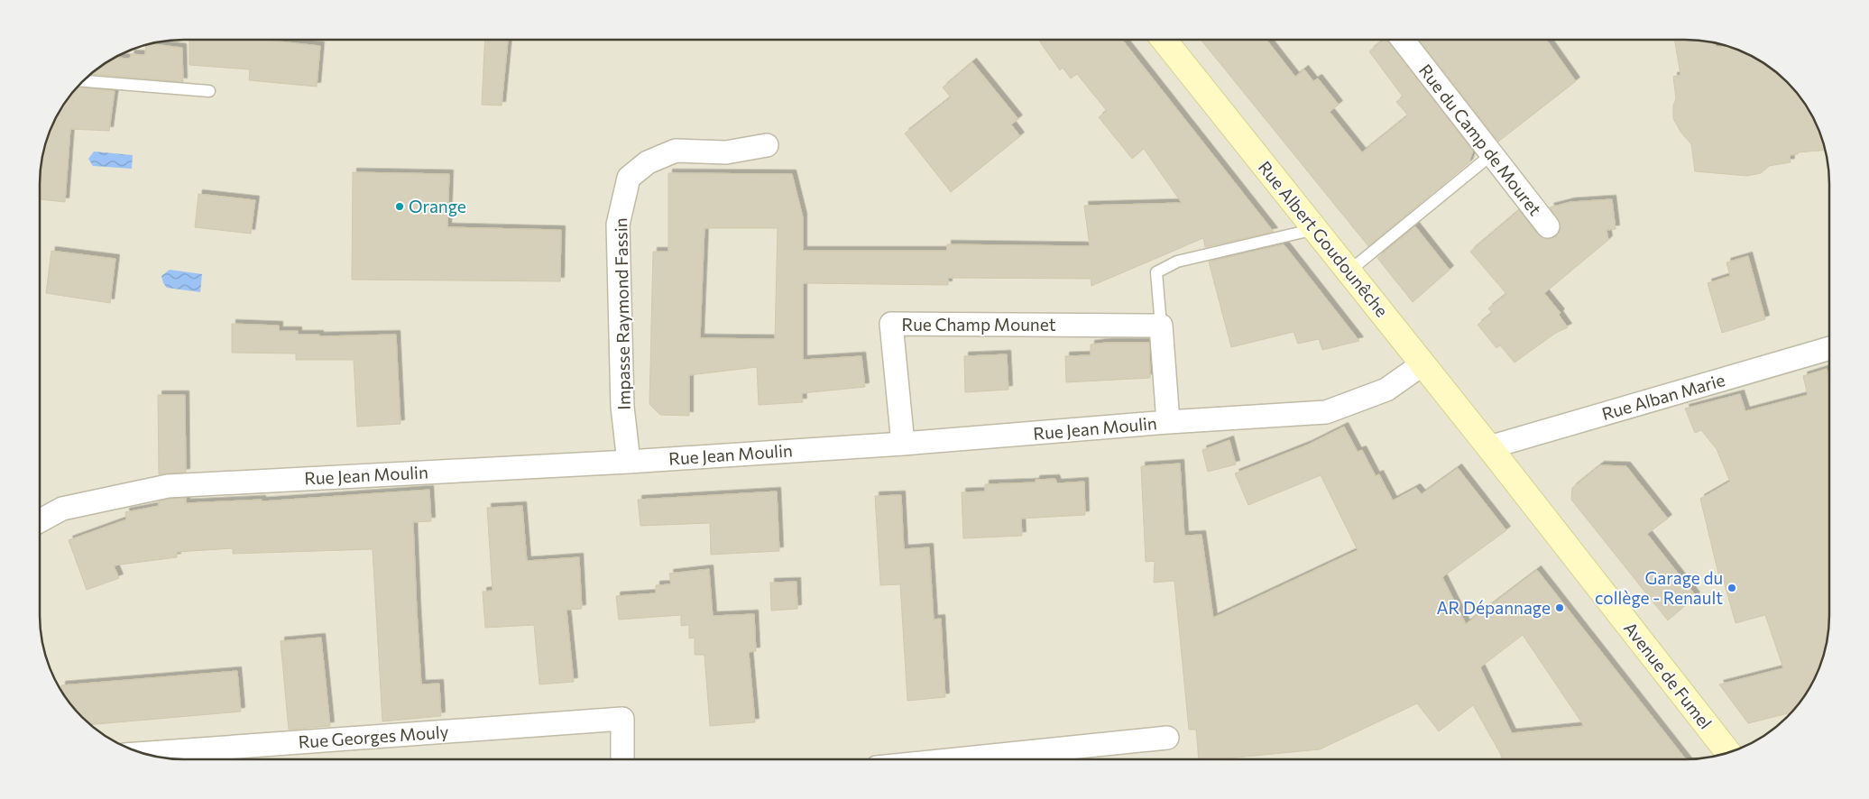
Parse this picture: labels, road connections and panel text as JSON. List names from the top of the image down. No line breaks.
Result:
{"streets":{"main road":["Rue Albert Goudounêche","Avenue de Fumel"],"street":["Rue du Camp de Mouret","Impasse Raymond Fassin","Rue Champ Mounet","Rue Alban Marie","Rue Jean Moulin","Rue Georges Mouly"]},"crossings":[["Rue Albert Goudounêche","Rue Alban Marie"],["Rue Albert Goudounêche","Rue Jean Moulin"],["Rue Albert Goudounêche","Avenue de Fumel"],["Impasse Raymond Fassin","Rue Jean Moulin"],["Rue Champ Mounet","Rue Jean Moulin"],["Rue Alban Marie","Avenue de Fumel"]],"places":["Orange","Garage du collège - Renault","AR Dépannage"]}
